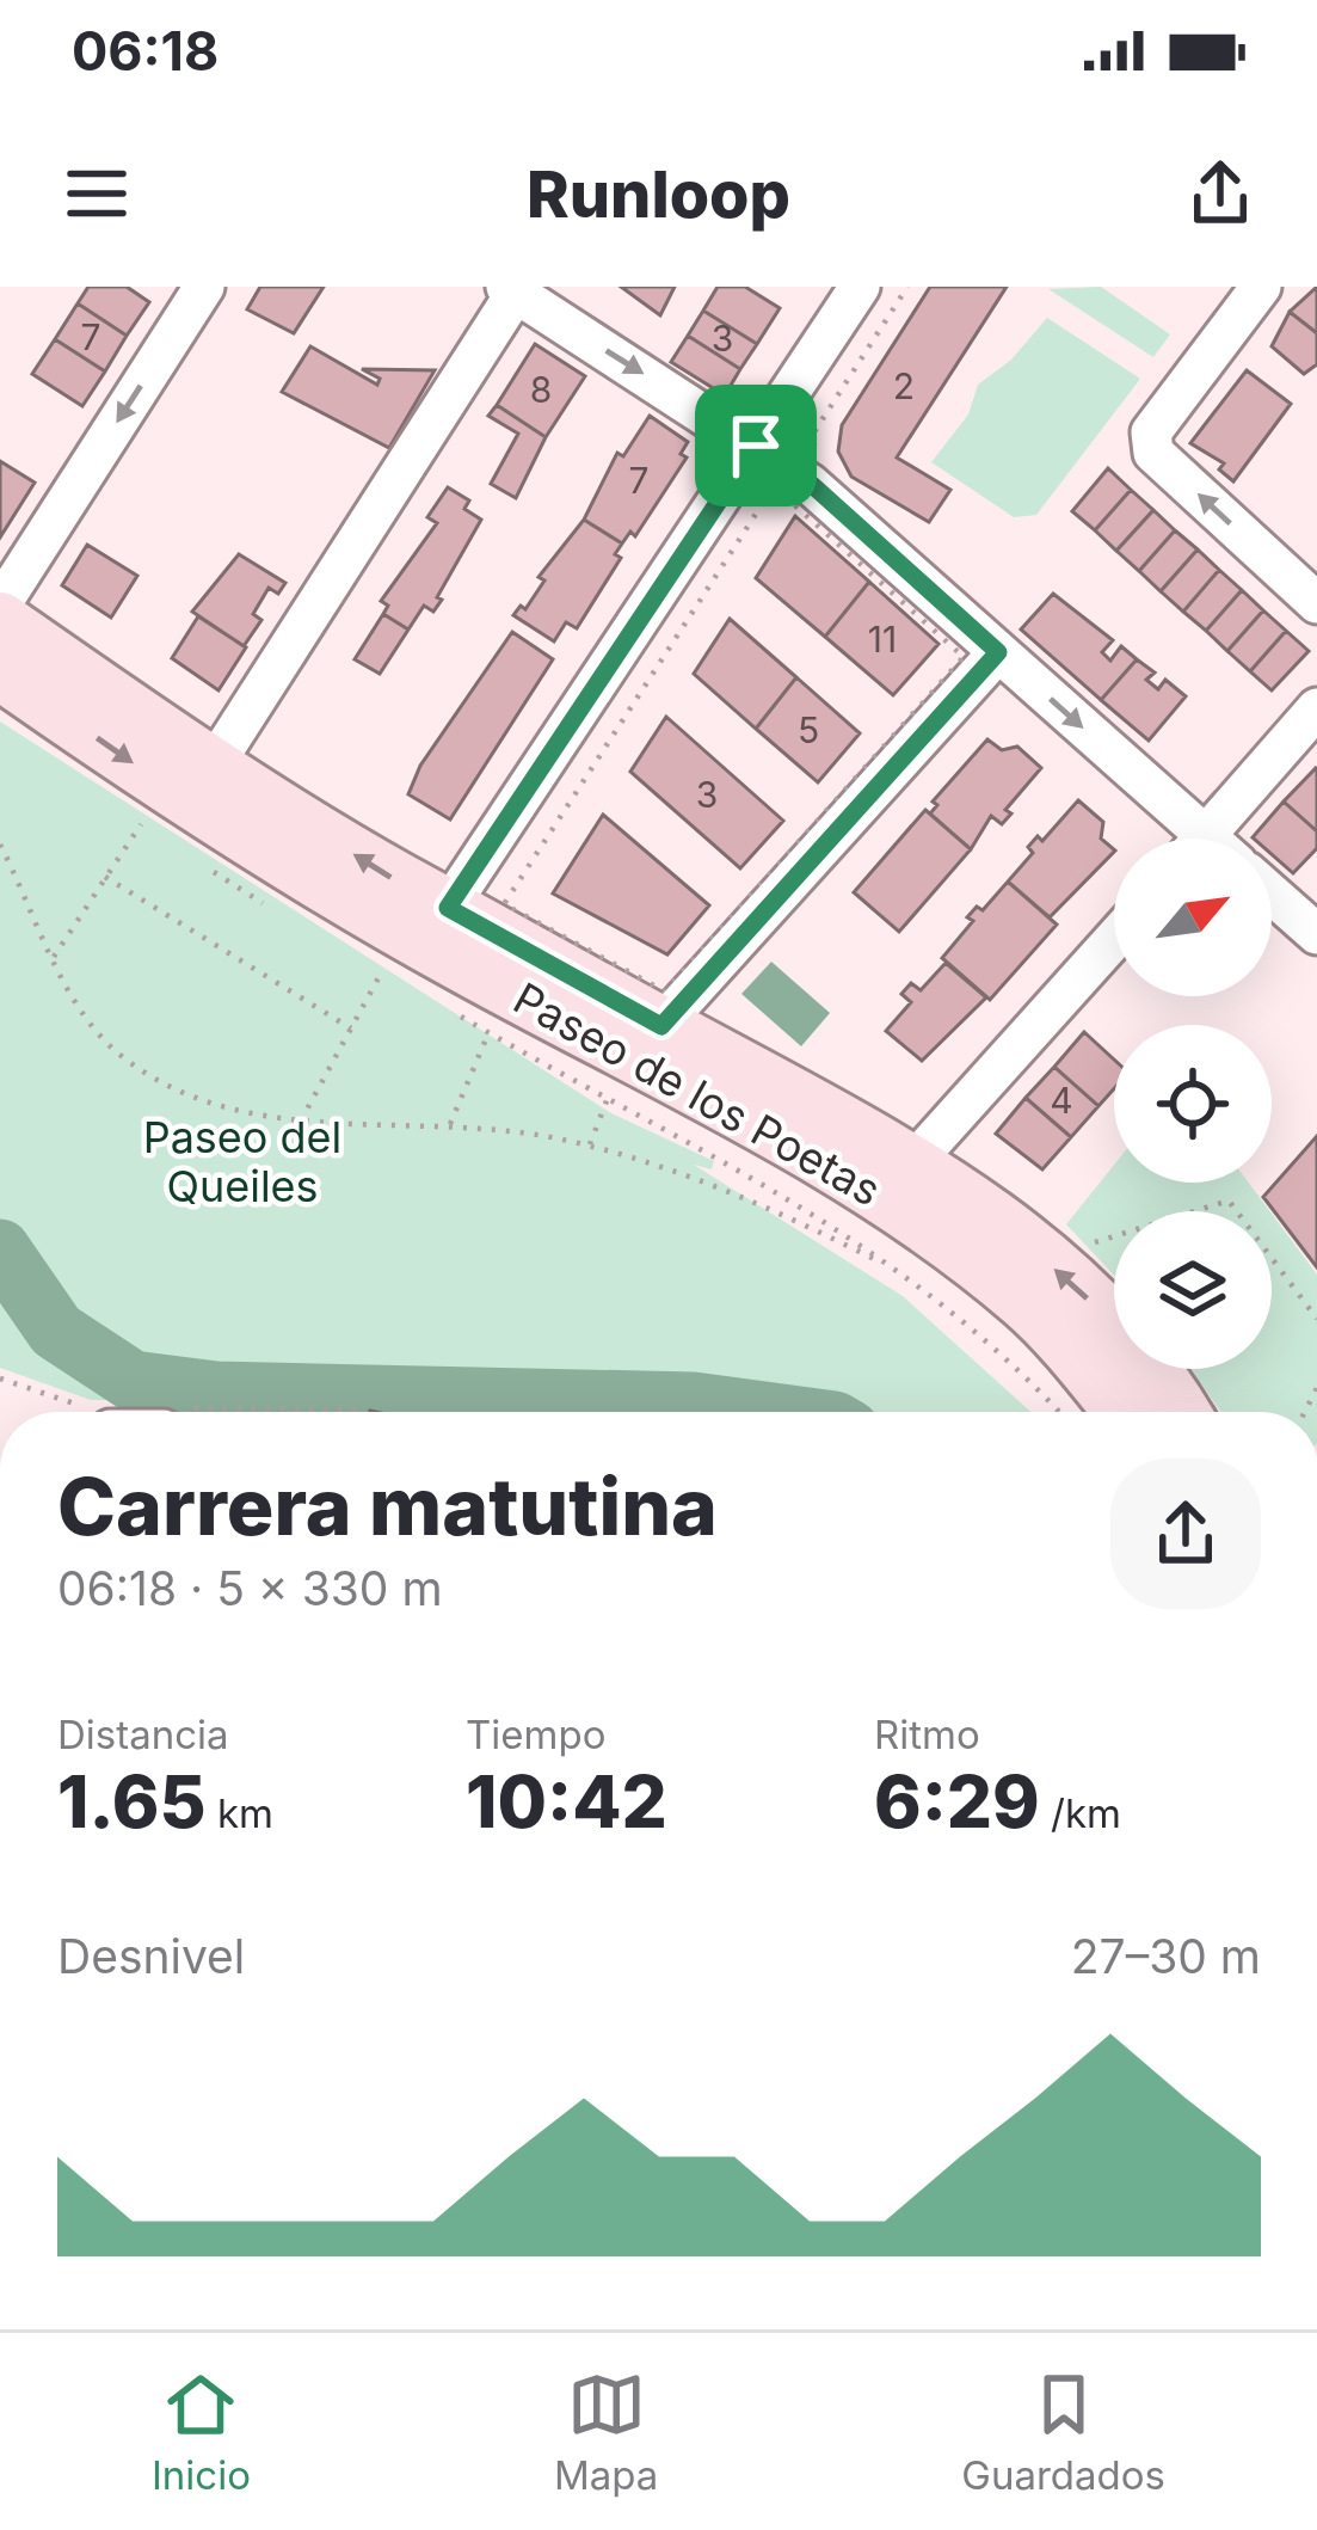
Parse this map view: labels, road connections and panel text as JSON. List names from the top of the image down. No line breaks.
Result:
{"streets":{"street":["Paseo de los Poetas"]},"parks":["Paseo del Queiles"],"house_numbers":["7","3","2","8","7","11","5","3","4"],"north":"top right","page":{"status":"06:18","header":"Runloop","heading":["Carrera matutina","06:18 · 5 × 330 m"],"stats":[["Distancia","1.65 km"],["Tiempo","10:42"],["Ritmo","6:29 /km"]],"chart":["Desnivel","27–30 m"],"tabs":["Inicio","Mapa","Guardados"]}}
